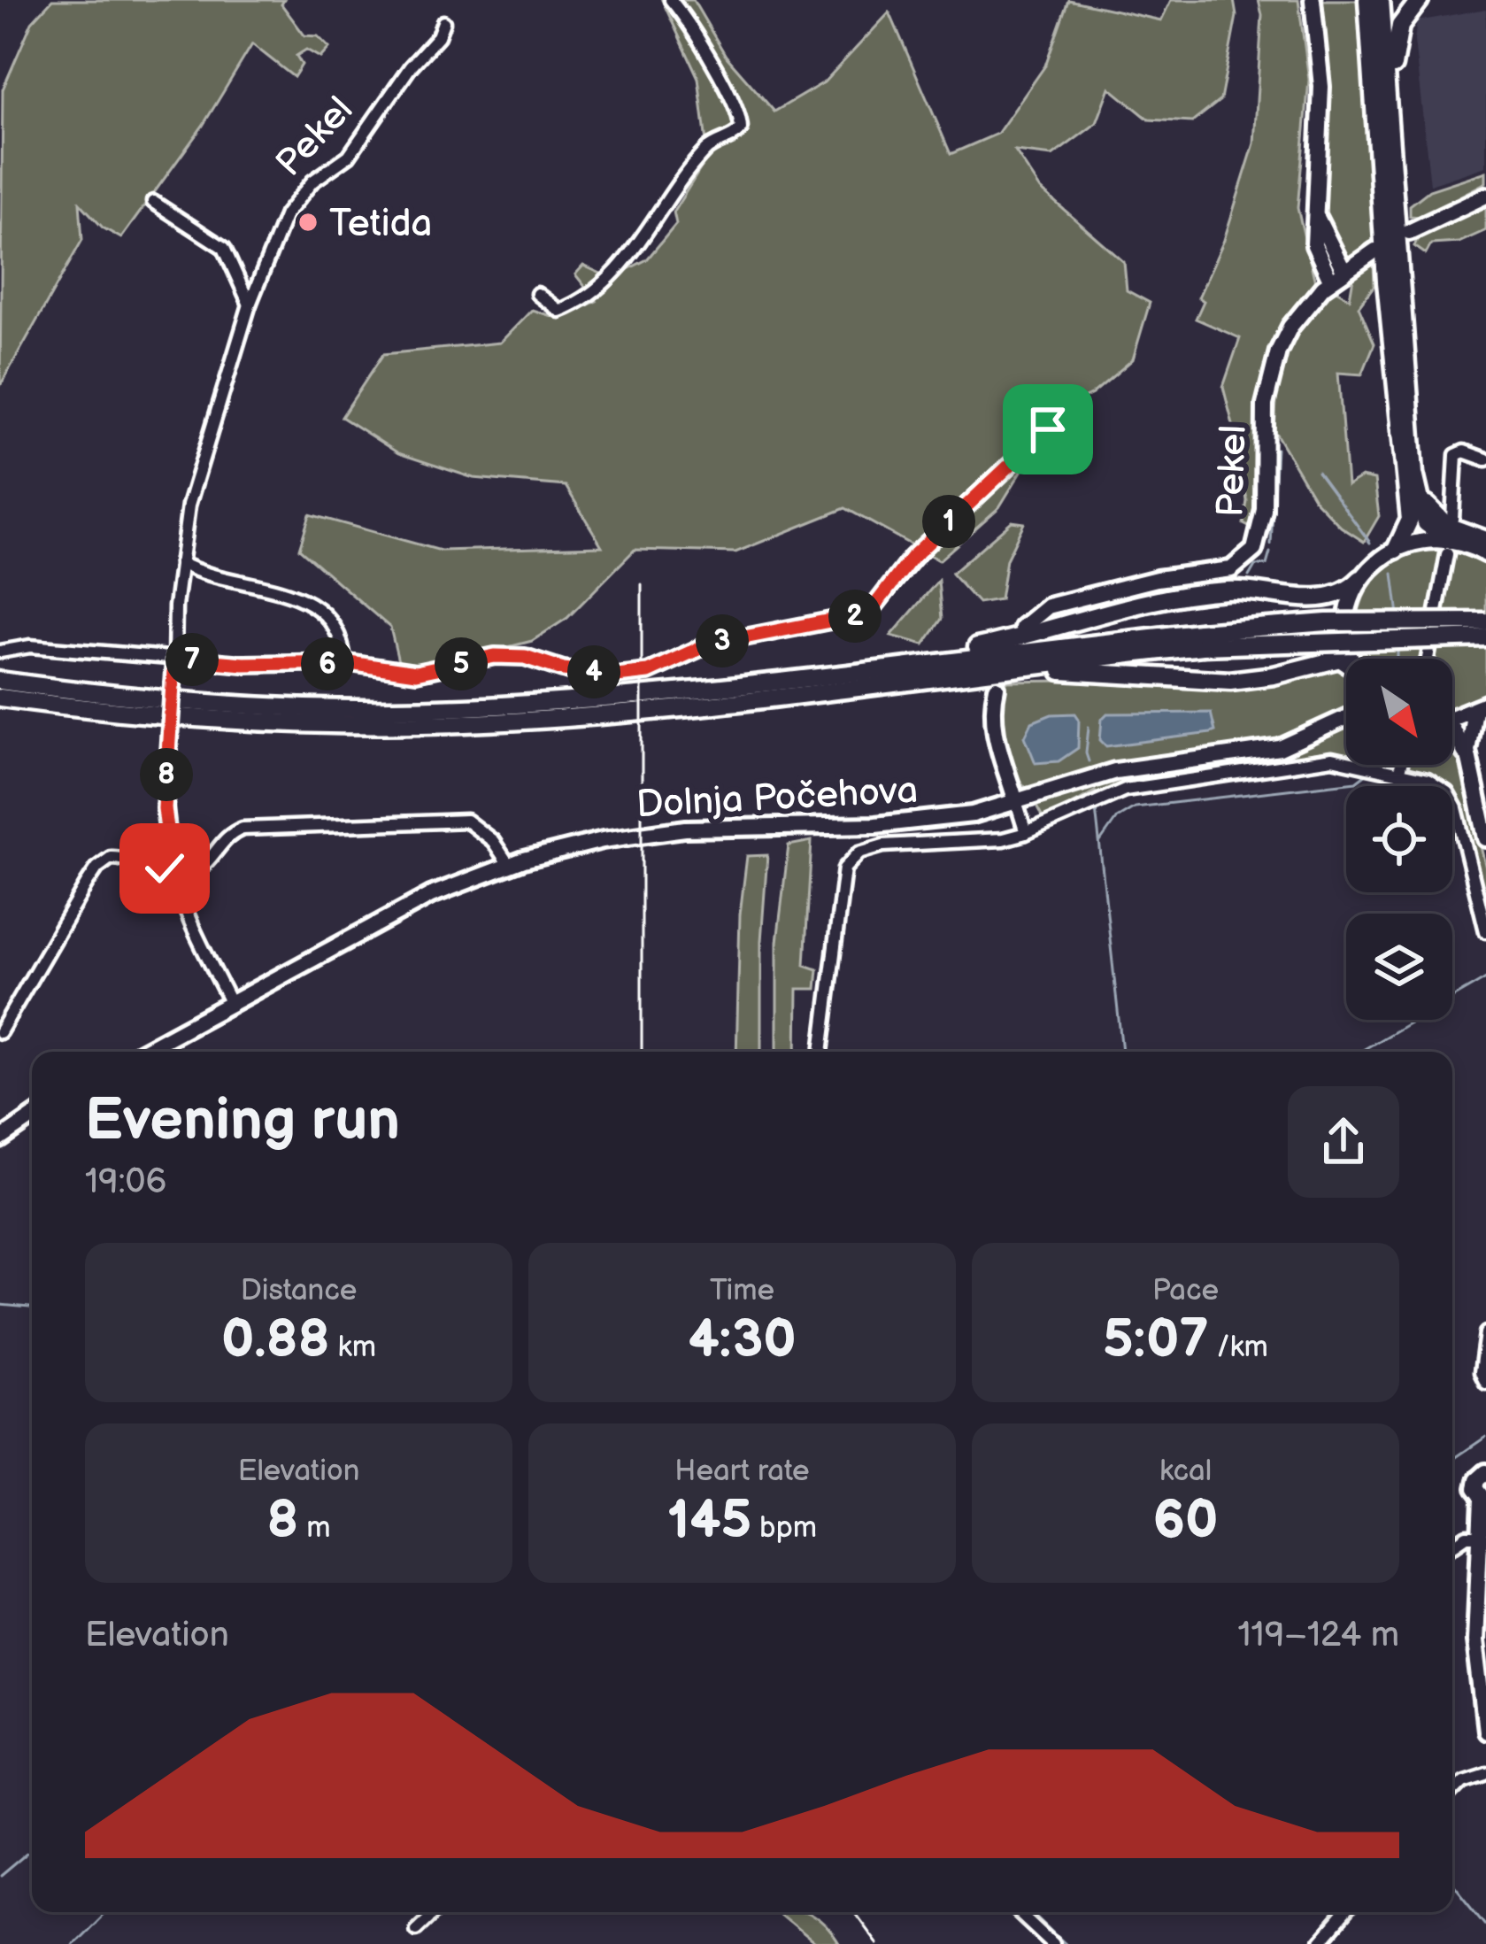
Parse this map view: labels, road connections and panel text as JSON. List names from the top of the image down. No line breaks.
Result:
{"streets":{"main road":["Pekel","Dolnja Počehova"]},"crossings":[["Pekel","Dolnja Počehova"]],"places":["Tetida"],"north":"bottom right","page":{"pins":["1","2","3","7","5","6","4","8"],"heading":["Evening run","19:06"],"stats":[["Distance","0.88 km"],["Time","4:30"],["Pace","5:07 /km"],["Elevation","8 m"],["Heart rate","145 bpm"],["kcal","60"]],"chart":["Elevation","119–124 m"]}}
